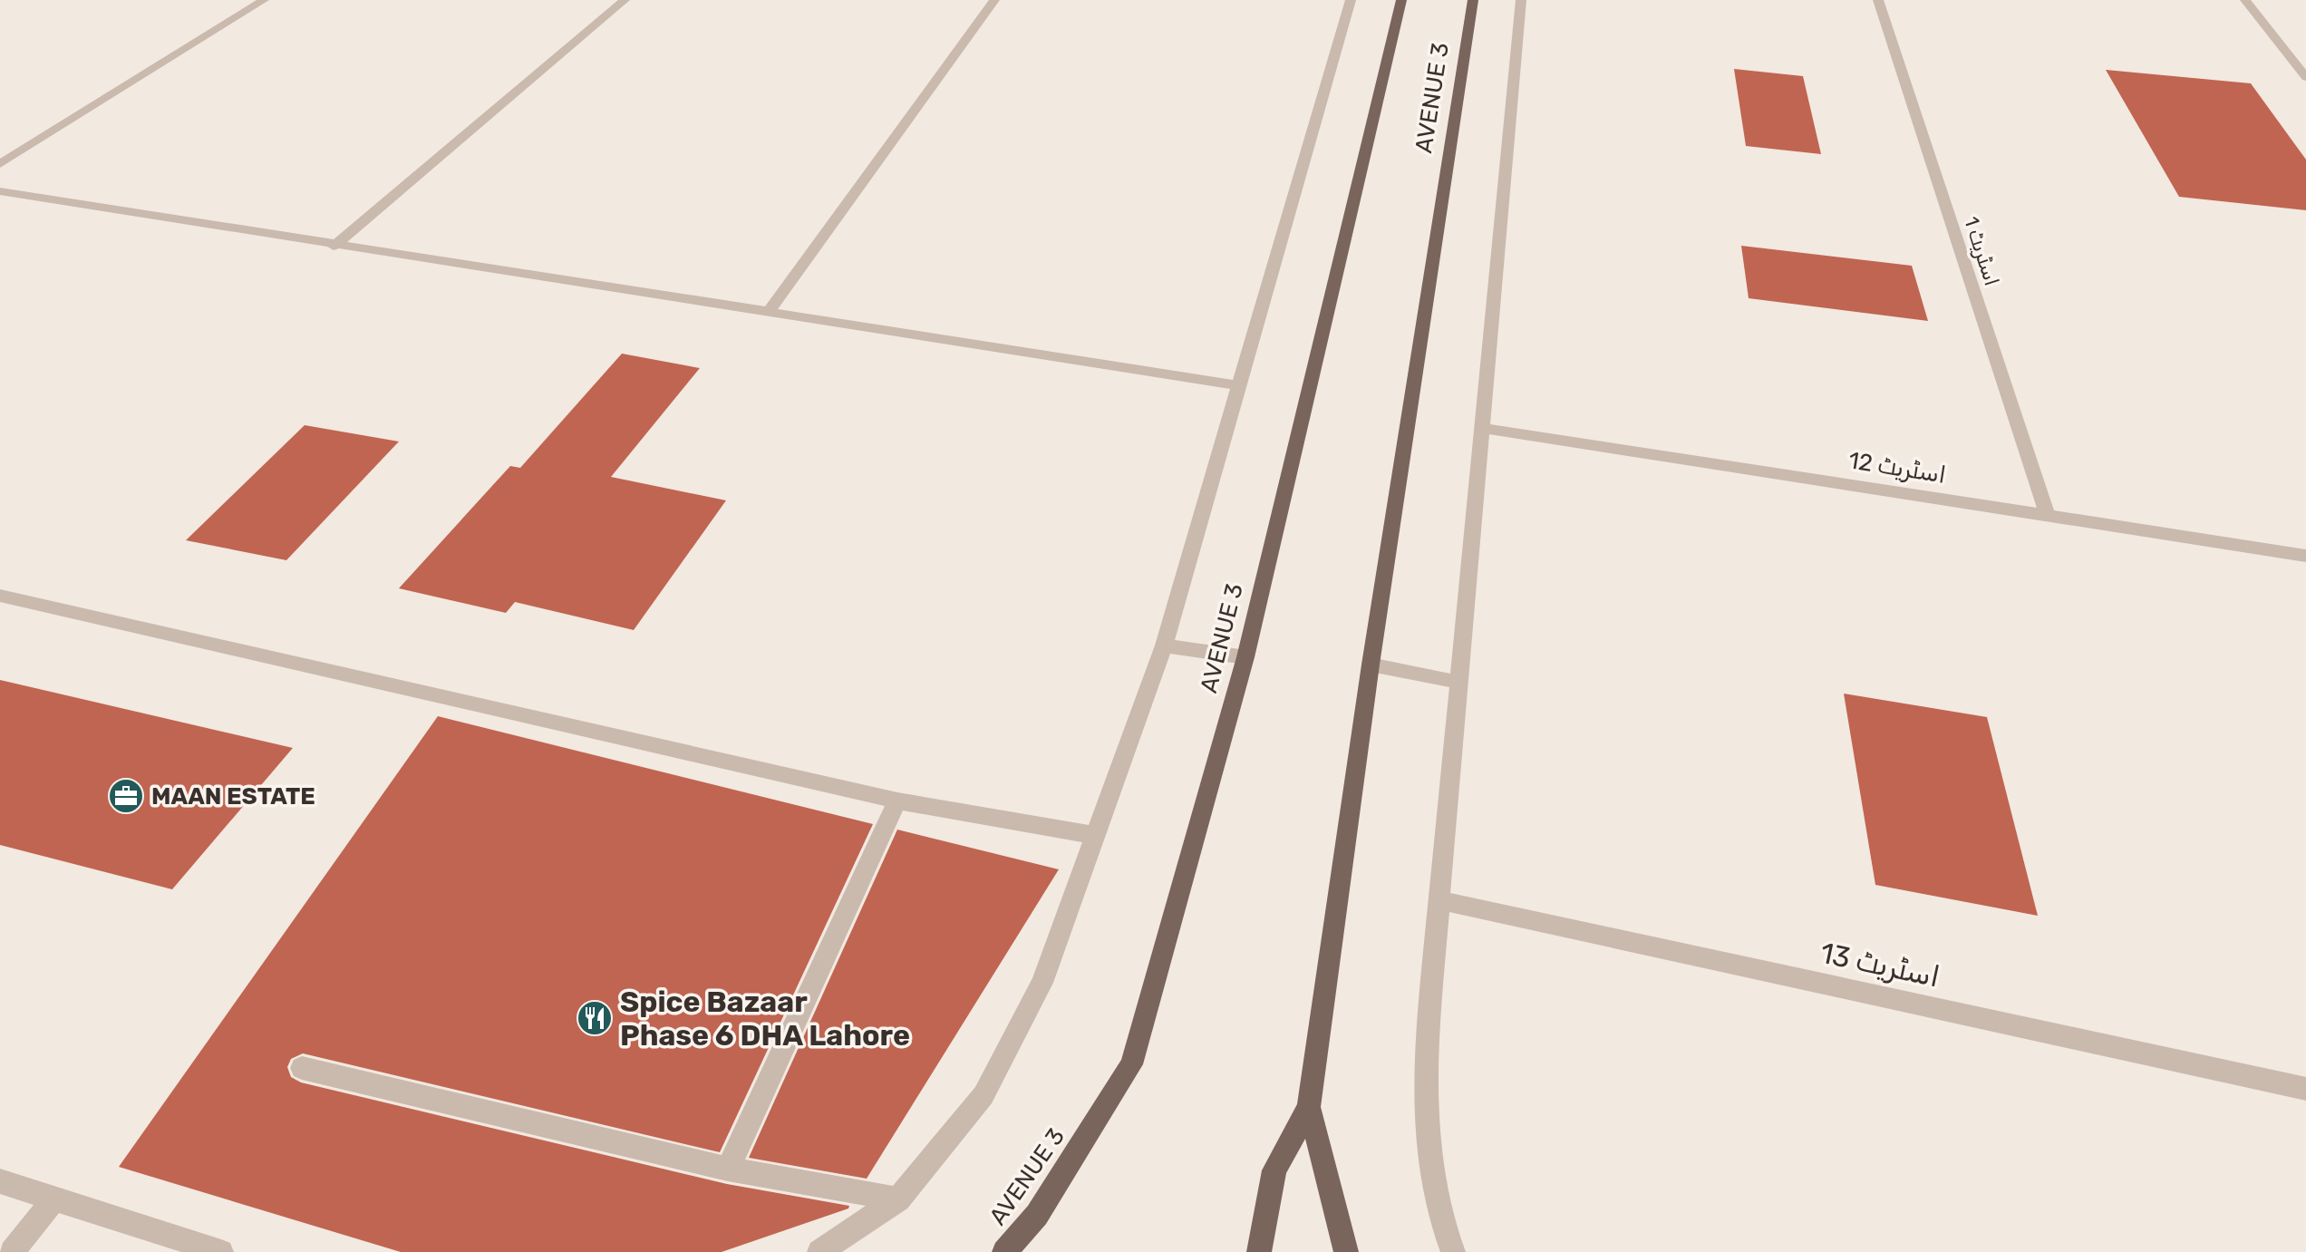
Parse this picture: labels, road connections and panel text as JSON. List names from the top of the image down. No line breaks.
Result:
{"streets":{"main road":["AVENUE 3"],"street":["اسٹریٹ 1","اسٹریٹ 12","اسٹریٹ 13"]},"crossings":[["اسٹریٹ 1","اسٹریٹ 12"]],"places":{"office":["MAAN ESTATE"],"restaurant":["Spice Bazaar Phase 6 DHA Lahore"]}}
